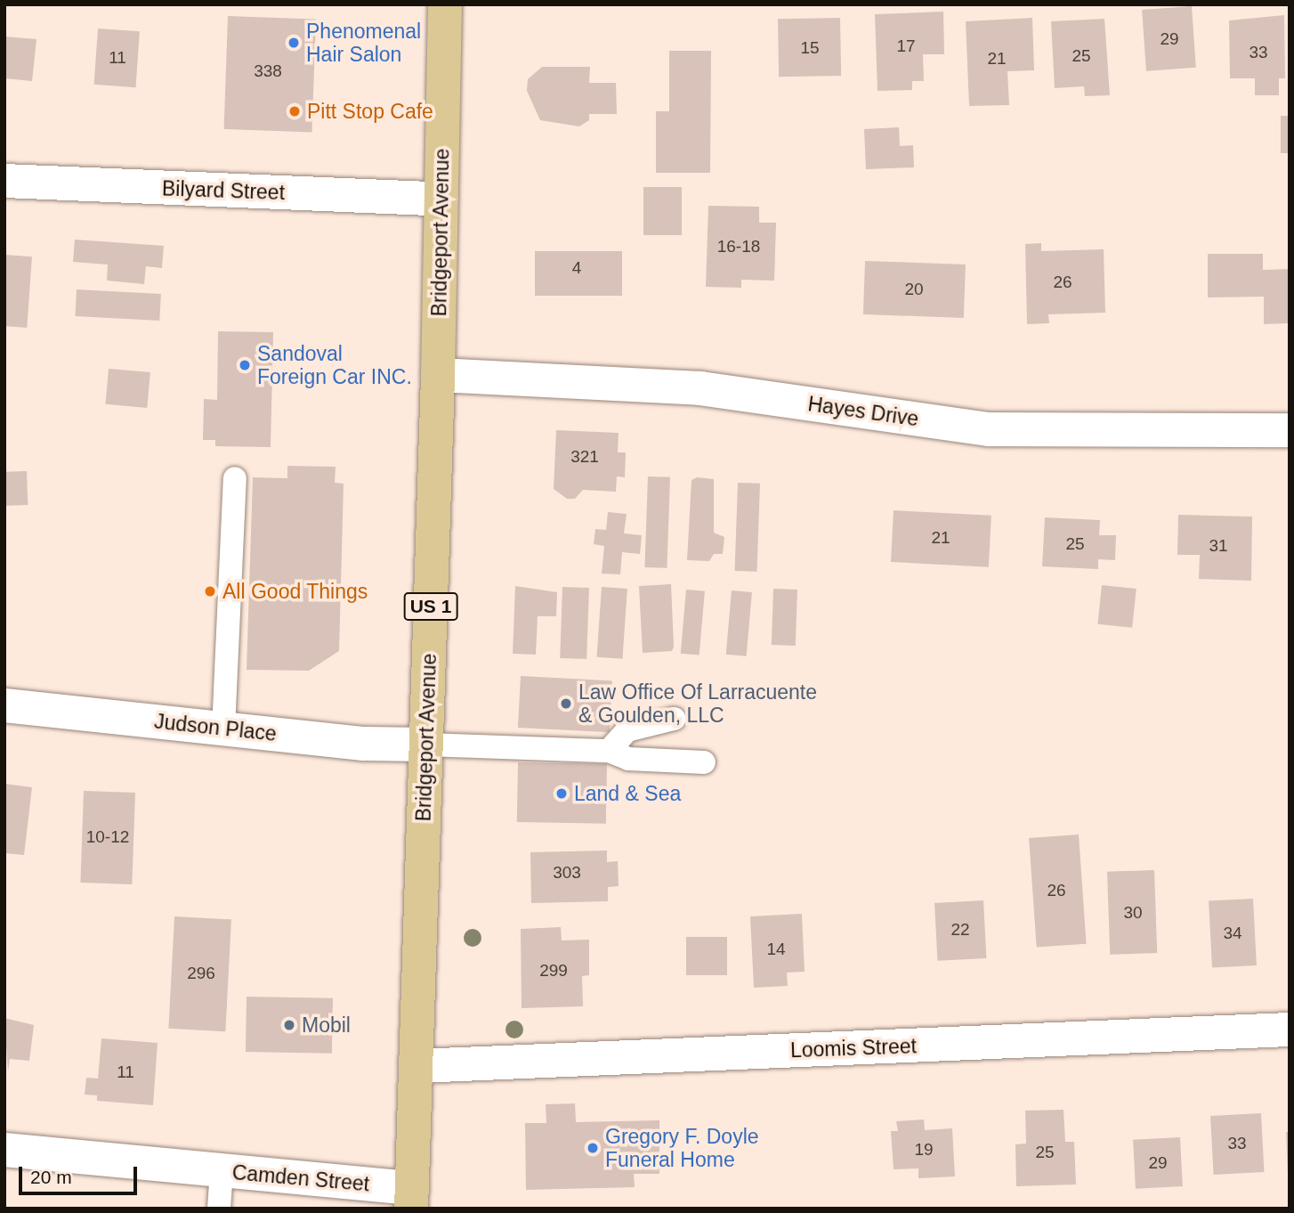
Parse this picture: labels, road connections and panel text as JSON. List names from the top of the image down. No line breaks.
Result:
{"streets":{"main road":["Bridgeport Avenue","US 1"],"street":["Bilyard Street","Hayes Drive","Judson Place","Loomis Street","Camden Street"]},"crossings":[["Bilyard Street","Bridgeport Avenue"],["Bridgeport Avenue","Hayes Drive"],["Bridgeport Avenue","Judson Place"],["Bridgeport Avenue","Loomis Street"],["Bridgeport Avenue","Camden Street"]],"places":["Phenomenal Hair Salon","Pitt Stop Cafe","Sandoval Foreign Car INC.","All Good Things","Law Office Of Larracuente & Goulden, LLC","Land & Sea","Mobil","Gregory F. Doyle Funeral Home"],"house_numbers":["29","17","15","33","25","11","21","338","16-18","4","26","20","321","21","25","31","10-12","303","26","30","22","34","14","299","296","11","33","19","25","29"],"scale_bar":"20 m"}
